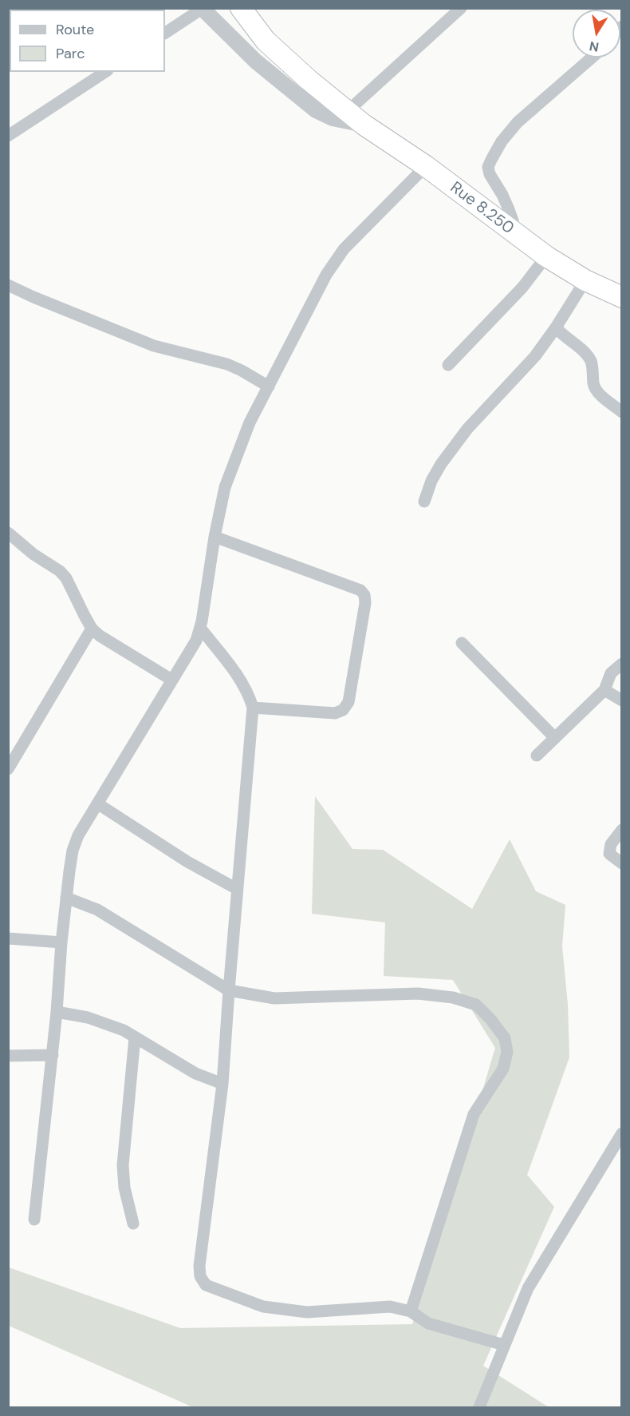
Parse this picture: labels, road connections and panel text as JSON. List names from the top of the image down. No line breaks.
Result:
{"streets":{"highway":["Rue 8.250"]},"legend":["Route","Parc"],"north":"bottom"}
